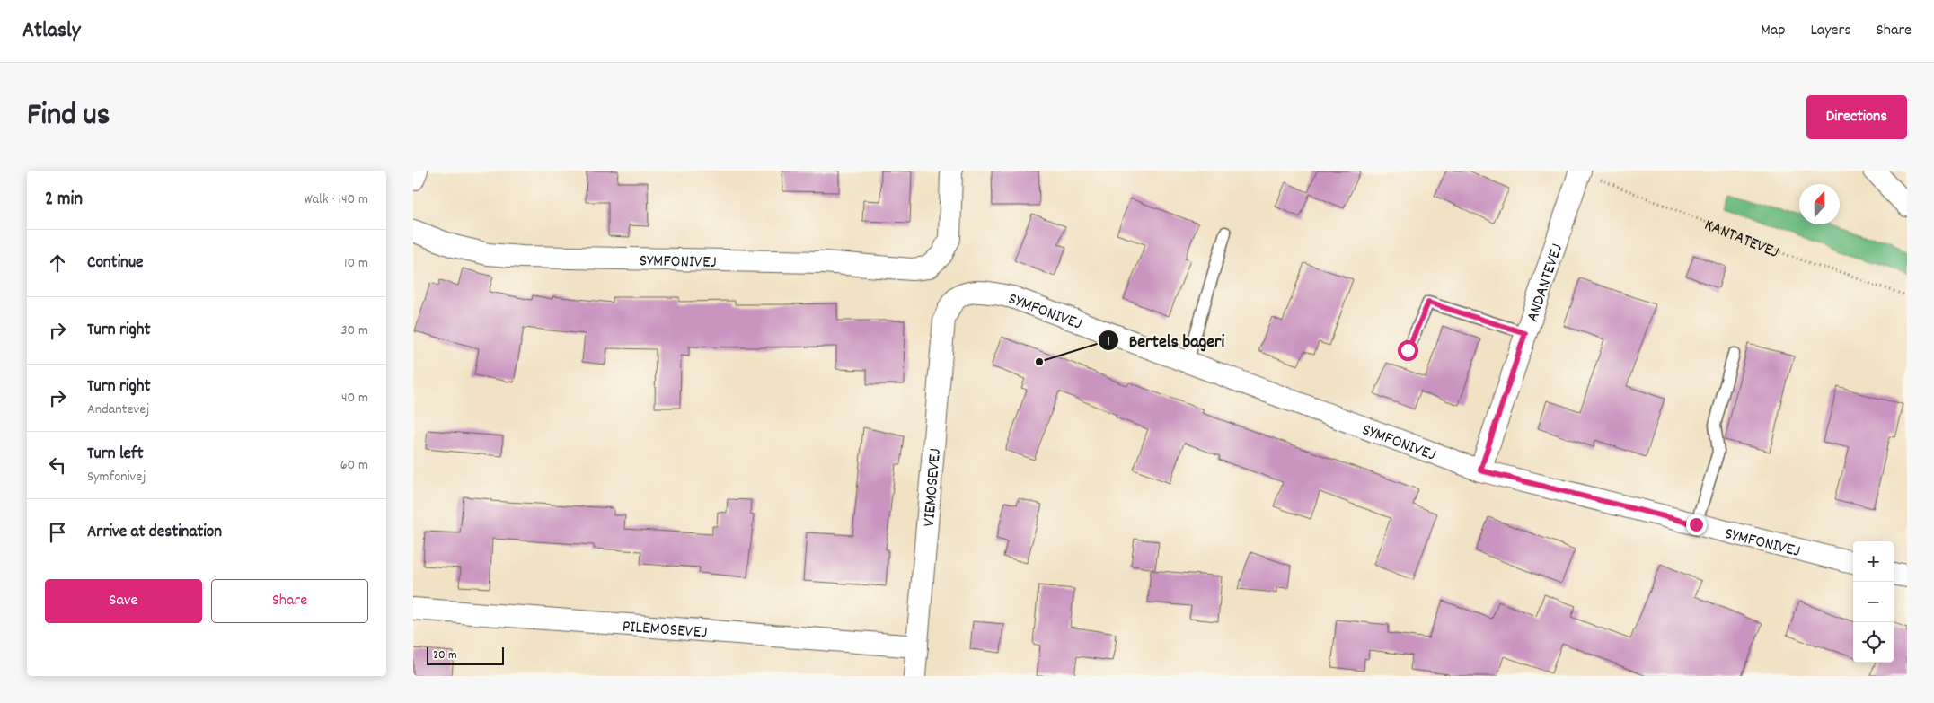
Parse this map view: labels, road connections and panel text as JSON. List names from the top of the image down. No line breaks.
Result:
{"streets":{"street":["SYMFONIVEJ","ANDANTEVEJ","VIEMOSEVEJ","PILEMOSEVEJ"],"path":["KANTATEVEJ"]},"crossings":[["KANTATEVEJ","ANDANTEVEJ"],["SYMFONIVEJ","ANDANTEVEJ"],["SYMFONIVEJ","VIEMOSEVEJ"],["VIEMOSEVEJ","PILEMOSEVEJ"]],"places":["Bertels bageri"],"scale_bar":"20 m","north":"top","page":{"header":"Atlasly","nav":["Map","Layers","Share"],"title":"Find us","buttons":["Directions",["Save","Share"]],"heading":["2 min","Walk · 140 m"],"list":[["Continue","10 m"],["Turn right","30 m"],["Turn right","Andantevej","40 m"],["Turn left","Symfonivej","60 m"],"Arrive at destination"],"map_buttons":["+","−"],"scale":"20 m"}}
